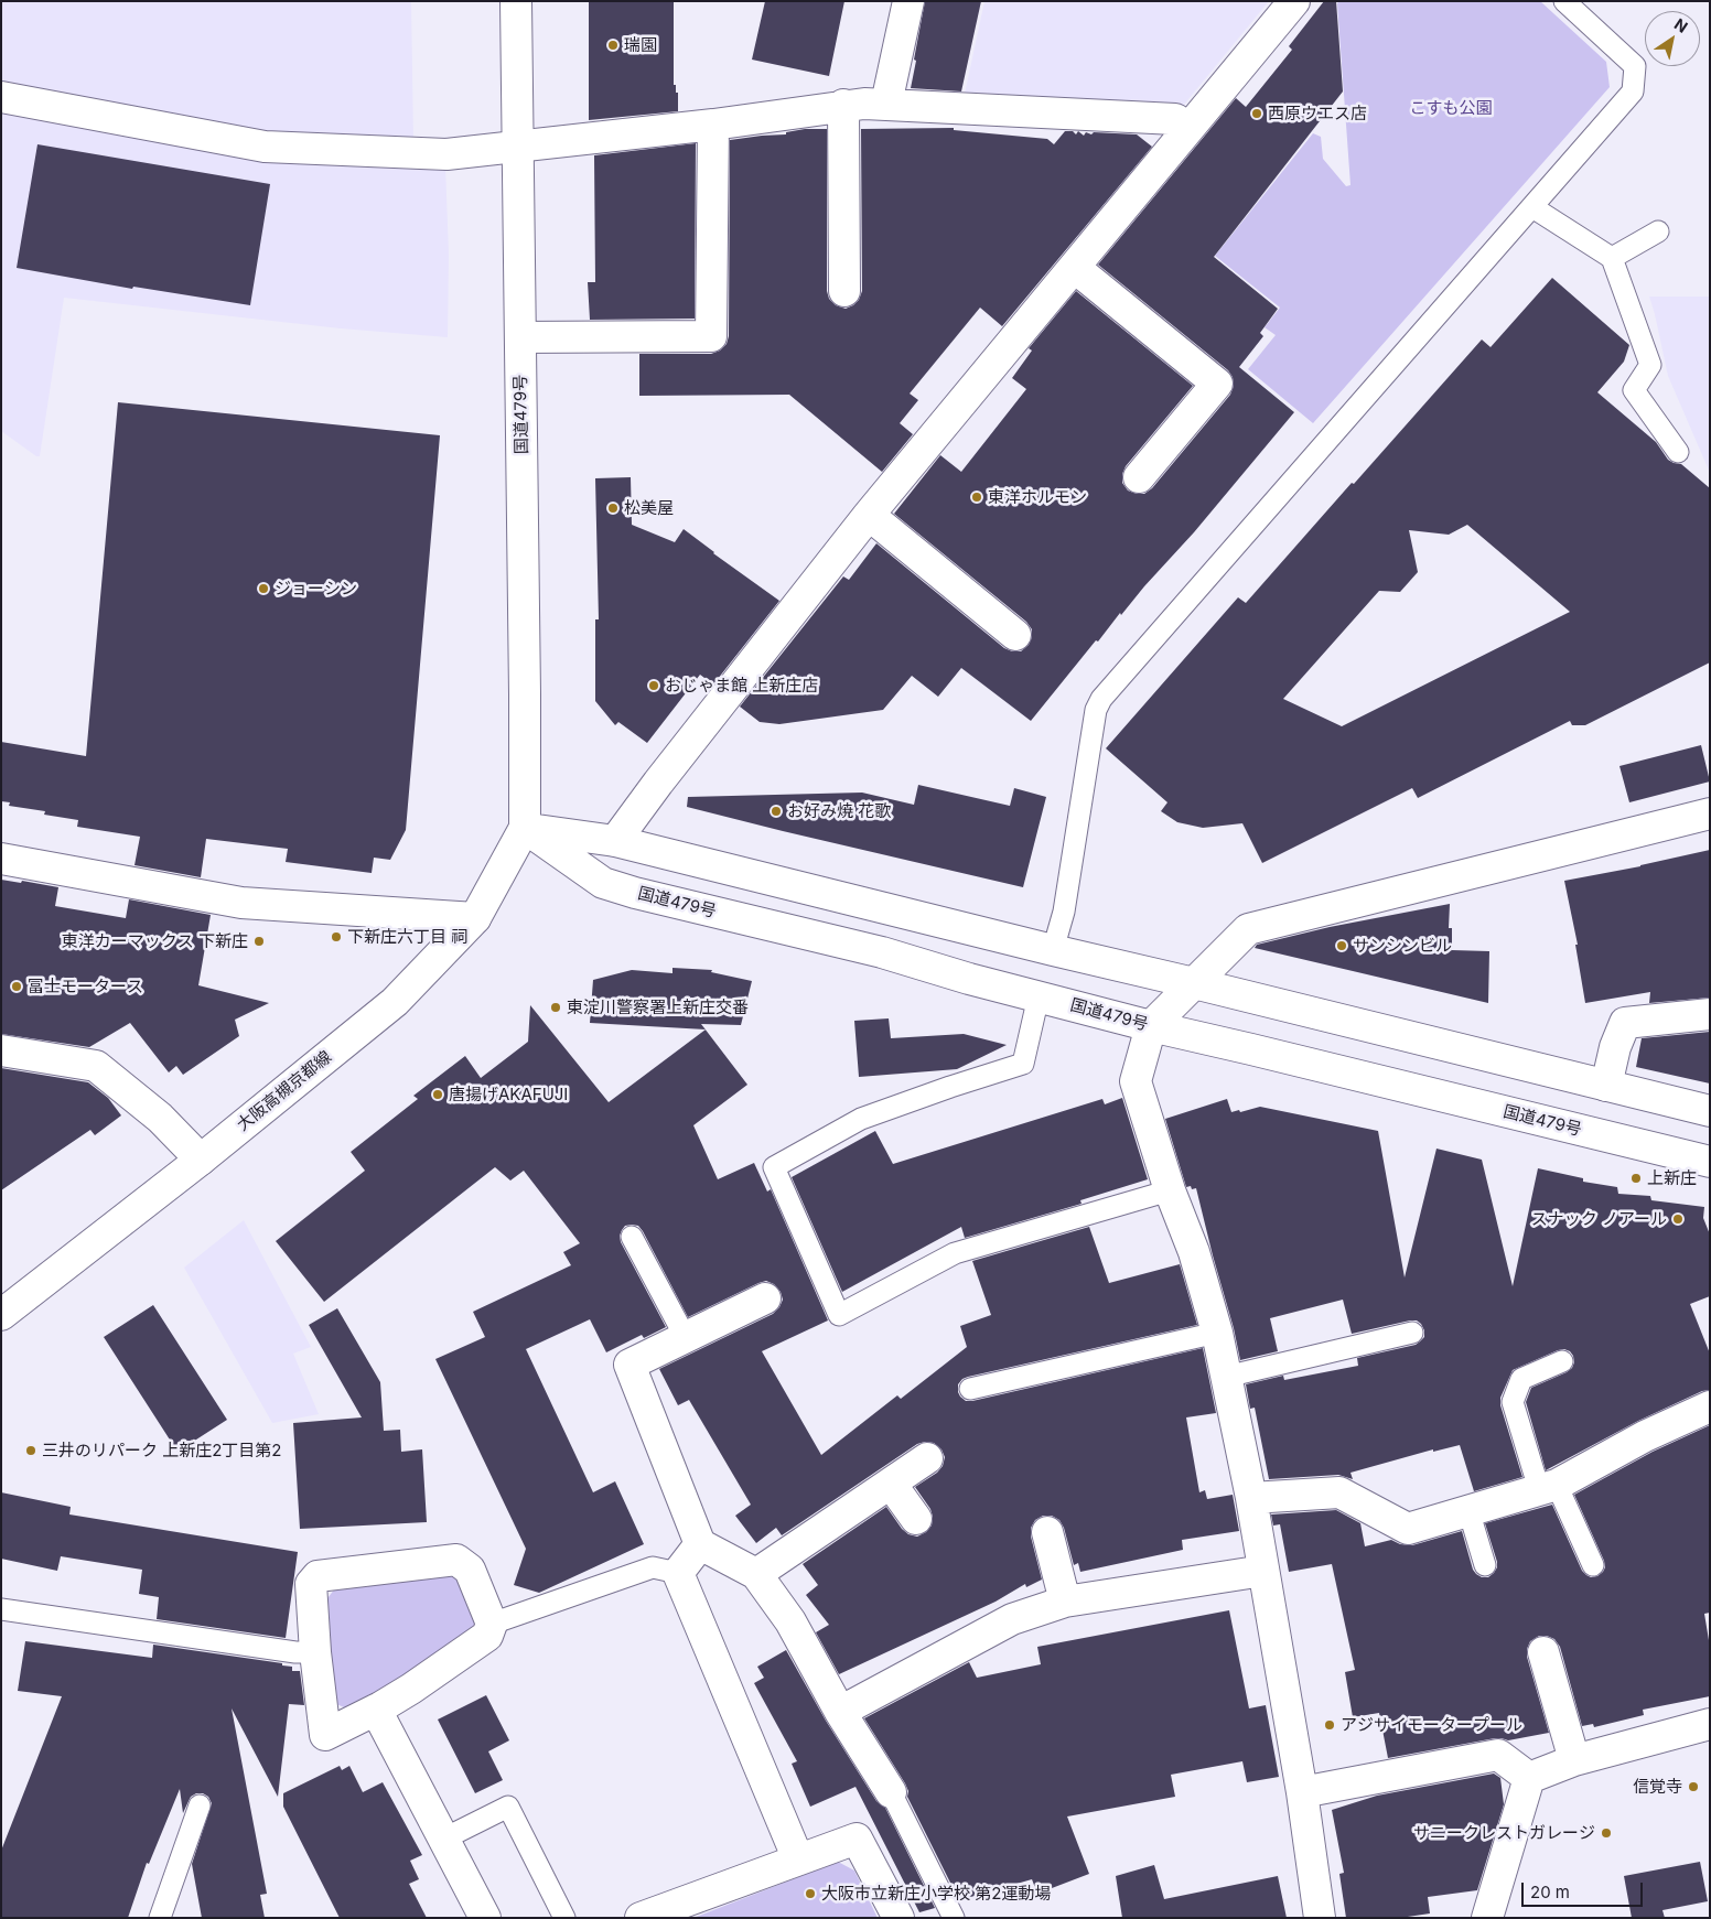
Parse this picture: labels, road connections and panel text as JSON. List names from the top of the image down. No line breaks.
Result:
{"streets":{"main road":["国道479号","大阪高槻京都線"]},"crossings":[["国道479号","大阪高槻京都線"]],"parks":["こすも公園"],"places":["瑞園","西原ウエス店","東洋ホルモン","松美屋","ジョーシン","おじゃま館 上新庄店","お好み焼 花歌","下新庄六丁目 祠","東洋カーマックス 下新庄","サンシンビル","冨士モータース","東淀川警察署上新庄交番","唐揚げAKAFUJI","上新庄","スナック ノアール","三井のリパーク 上新庄2丁目第2","アジサイモータープール","信覚寺","サニークレストガレージ","大阪市立新庄小学校 第2運動場"],"scale_bar":"20 m","north":"top right"}
